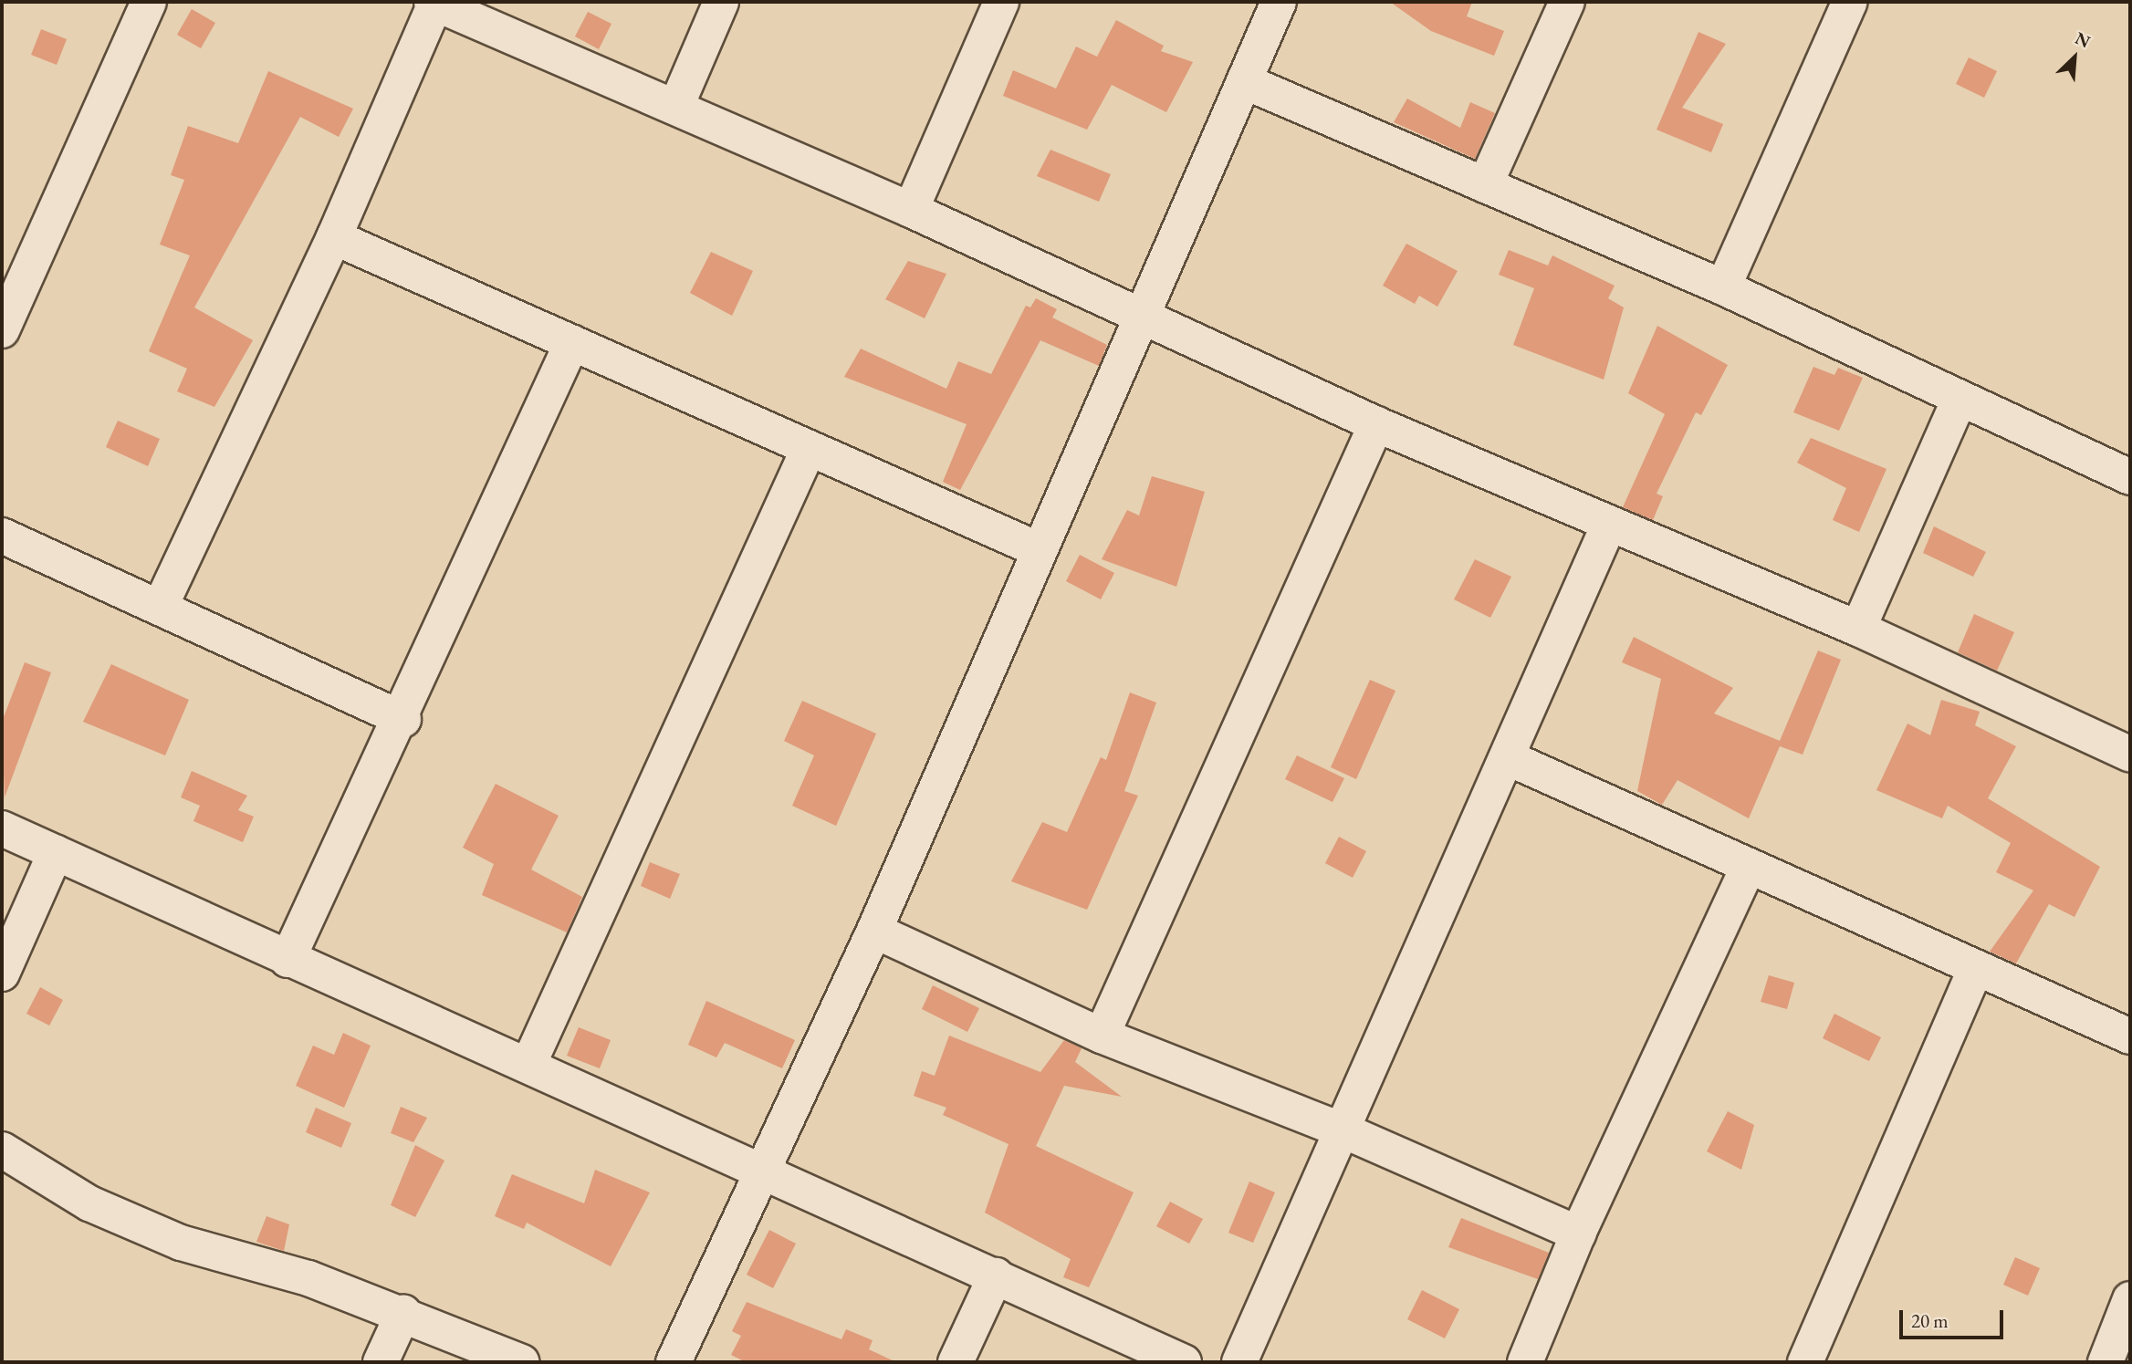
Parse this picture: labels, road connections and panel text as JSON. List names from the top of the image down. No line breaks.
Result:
{"scale_bar":"20 m","north":"top right"}
